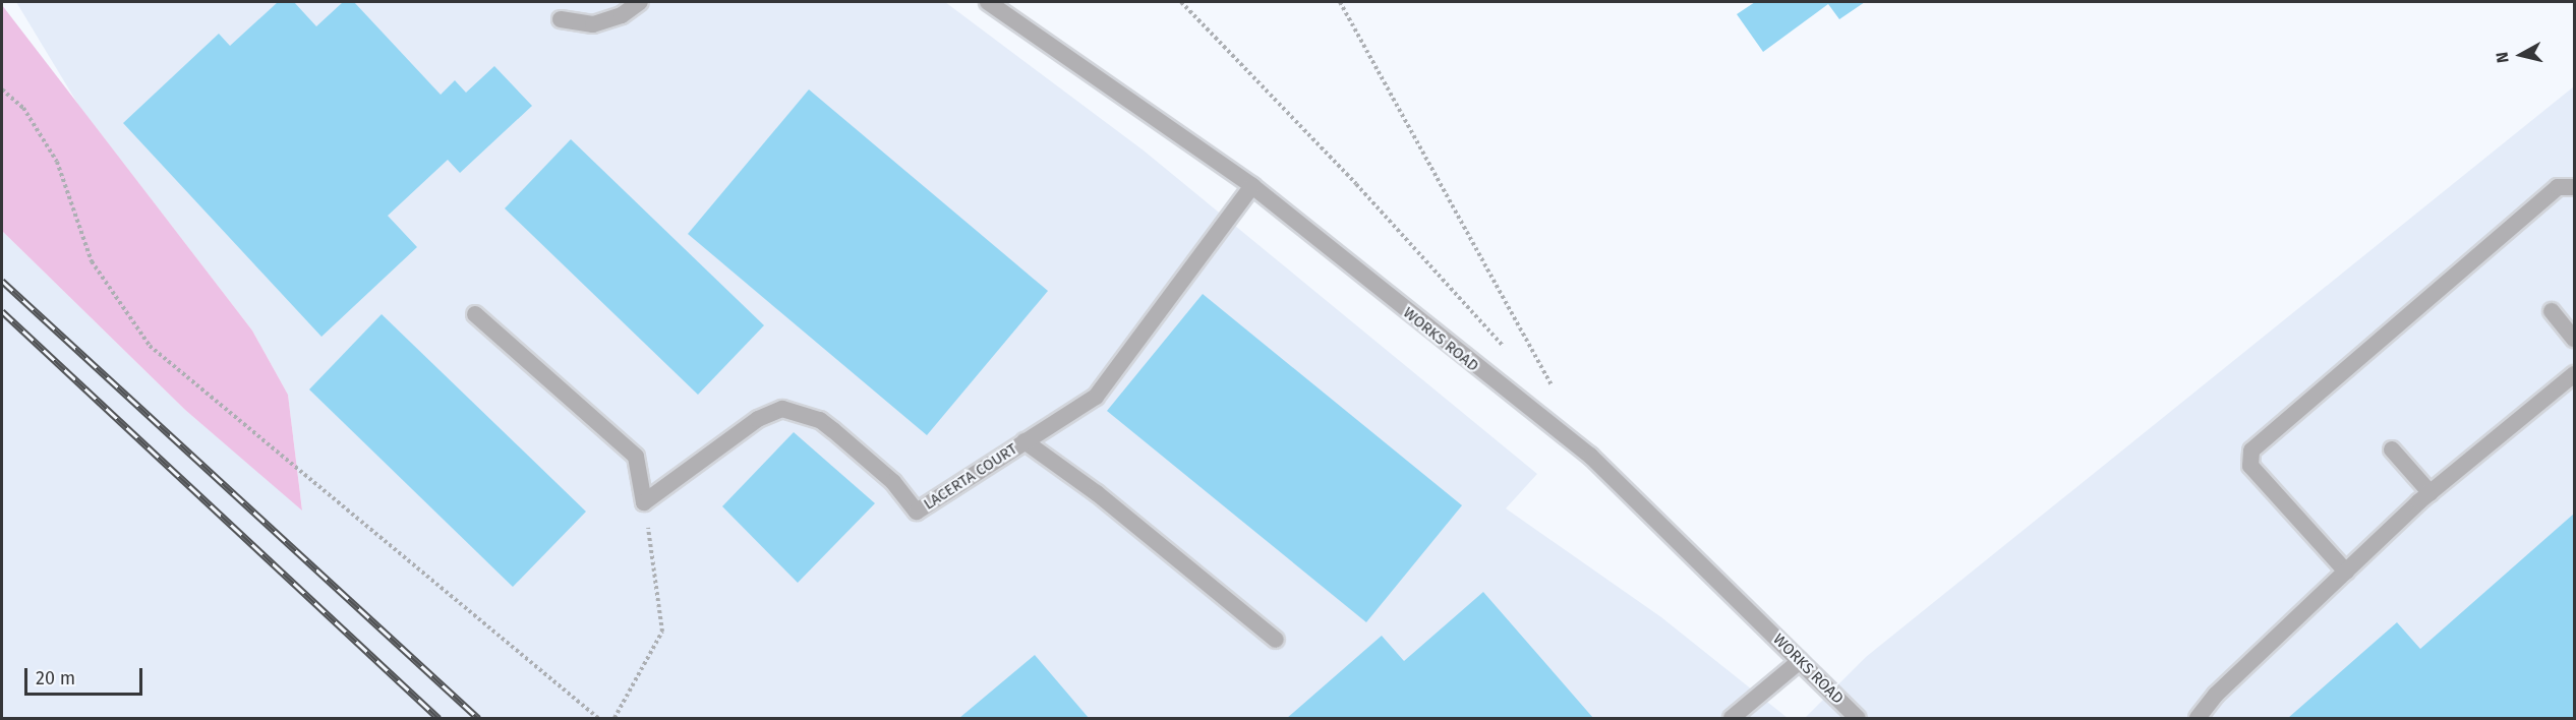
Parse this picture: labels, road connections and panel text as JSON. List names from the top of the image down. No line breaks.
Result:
{"streets":{"street":["WORKS ROAD","LACERTA COURT"]},"crossings":[["WORKS ROAD","LACERTA COURT"]],"scale_bar":"20 m","north":"left"}
